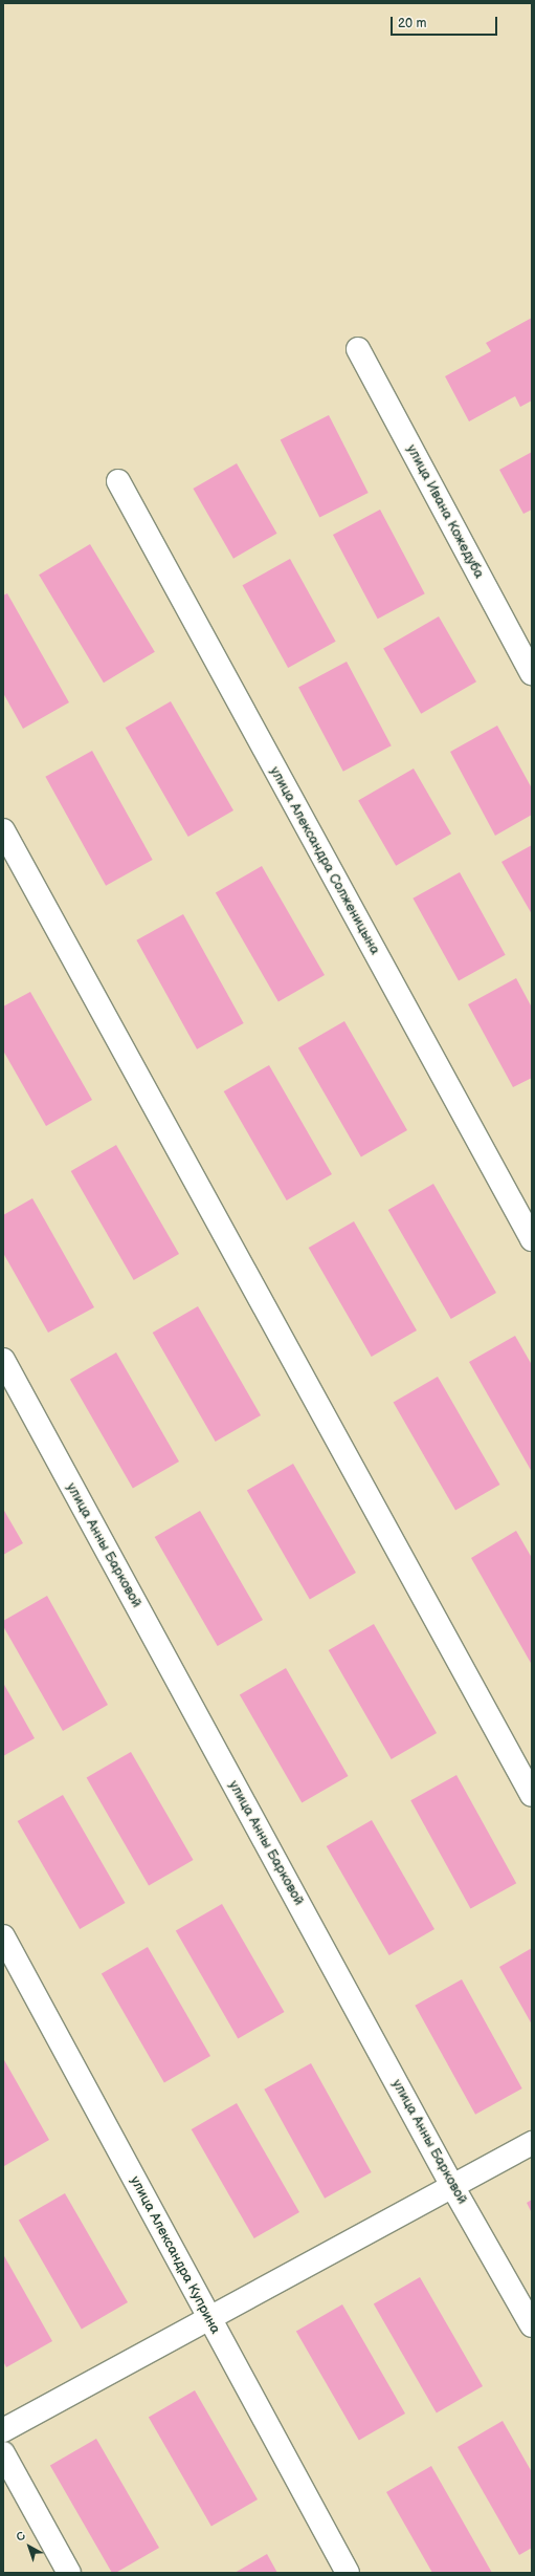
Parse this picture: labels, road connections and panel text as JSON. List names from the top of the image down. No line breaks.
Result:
{"streets":{"street":["улица Ивана Кожедуба","улица Александра Солженицына","улица Анны Барковой","улица Александра Куприна"]},"scale_bar":"20 m","north":"top left"}
